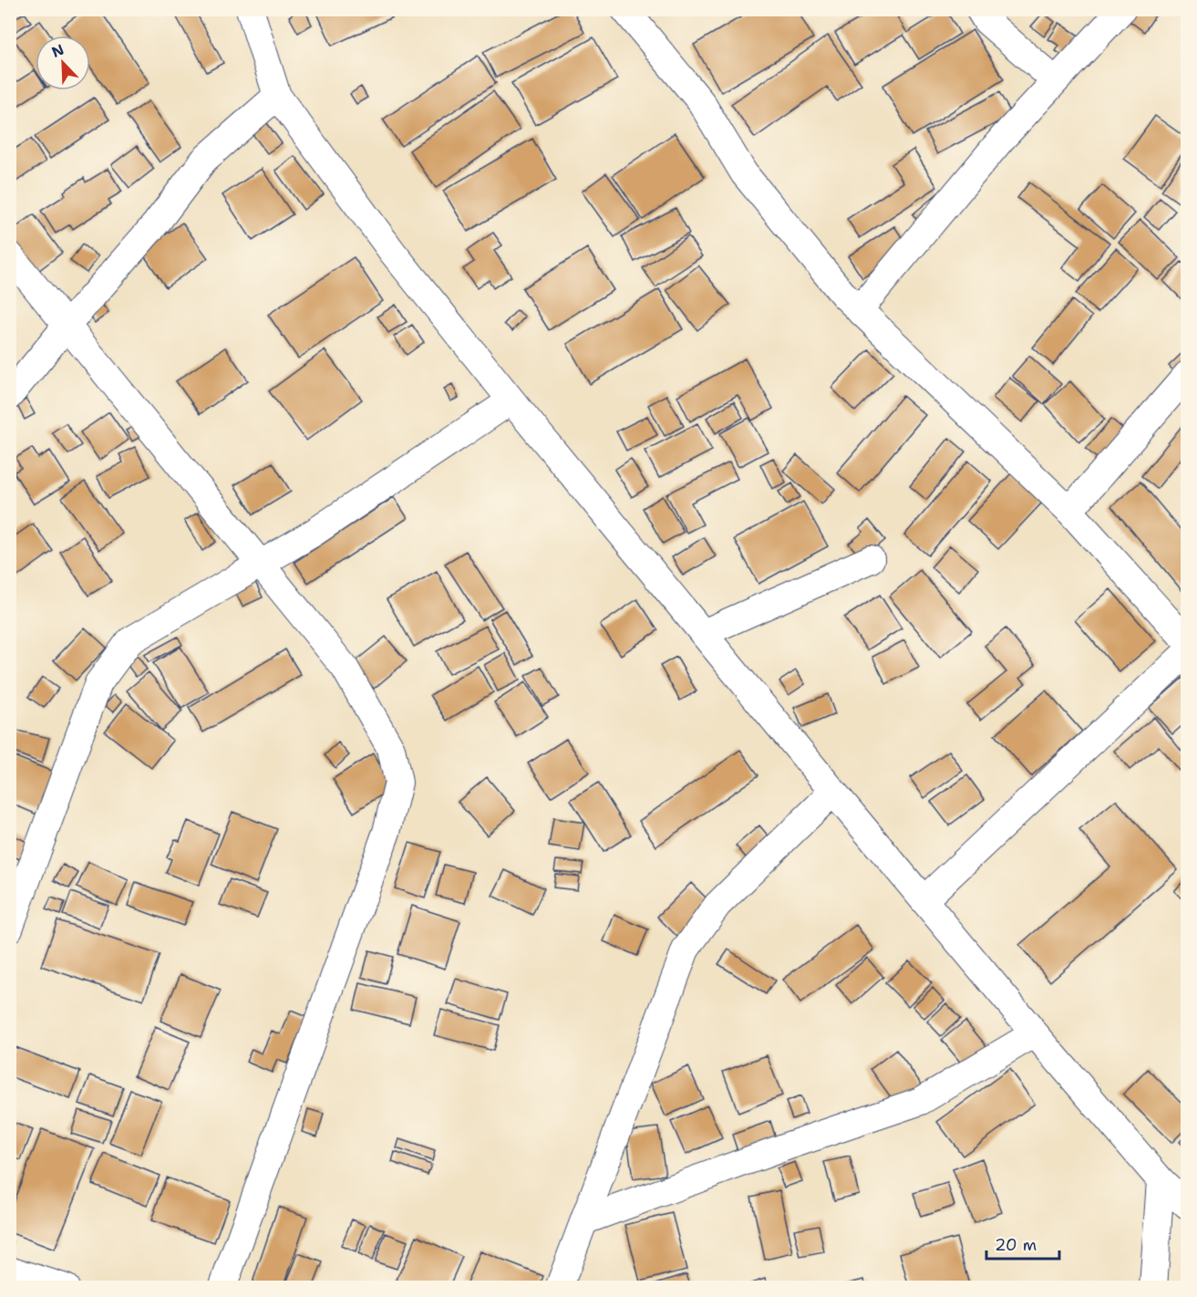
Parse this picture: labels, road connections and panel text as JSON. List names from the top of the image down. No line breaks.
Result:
{"scale_bar":"20 m","north":"top left"}
